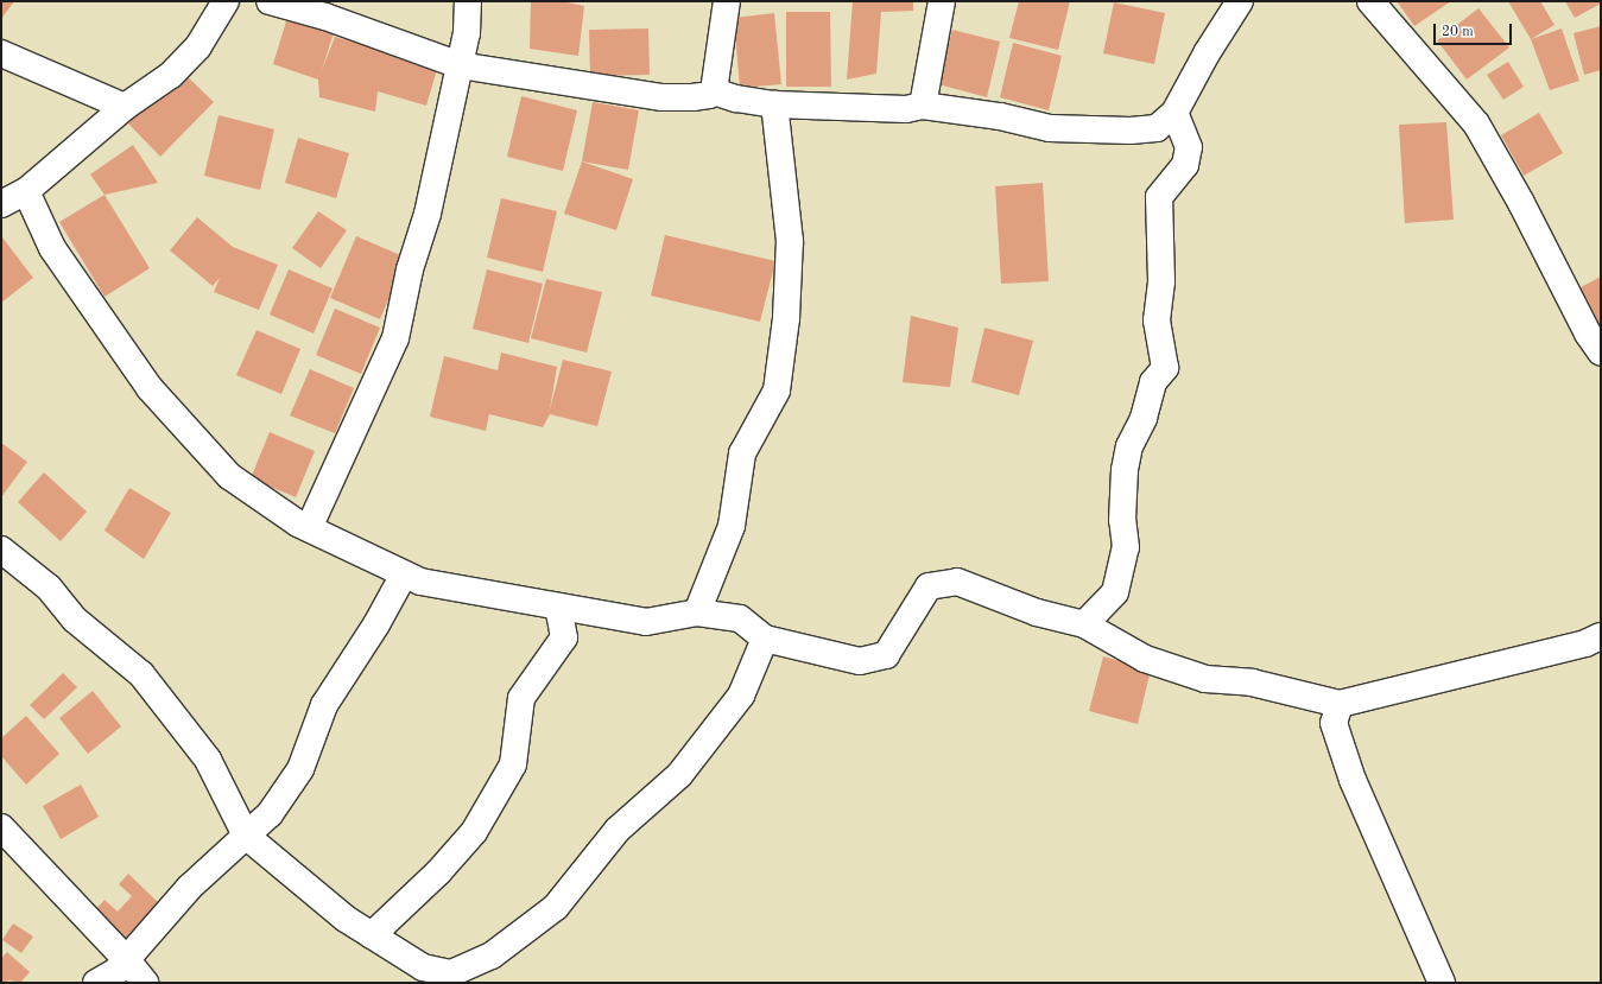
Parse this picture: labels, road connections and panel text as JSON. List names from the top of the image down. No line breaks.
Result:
{"scale_bar":"20 m"}
